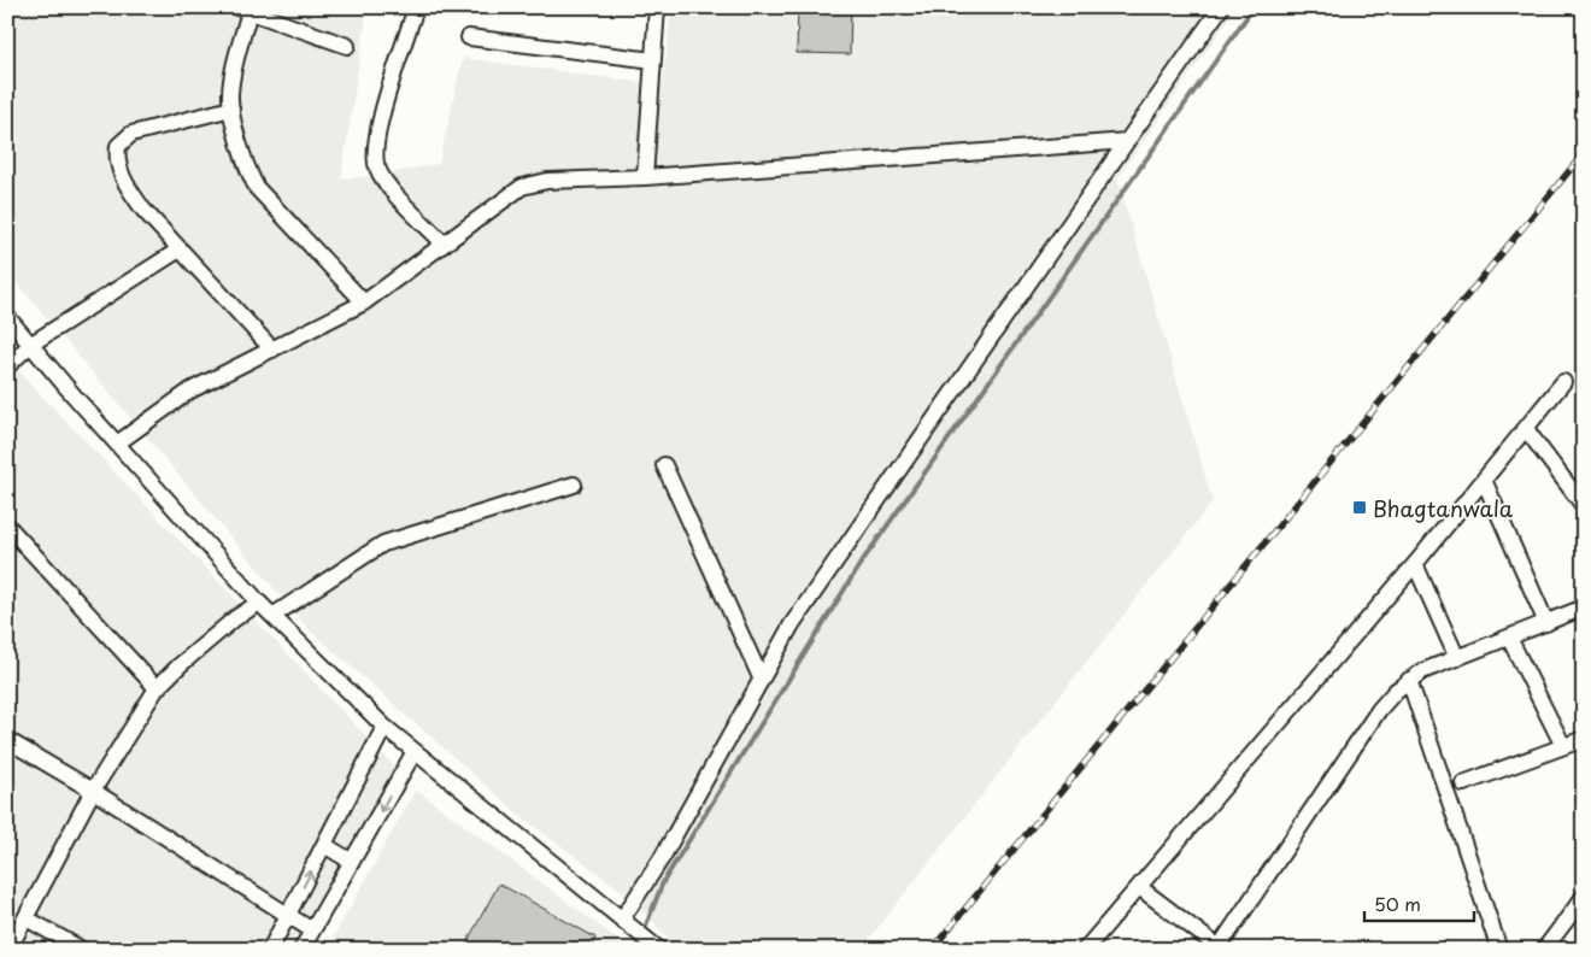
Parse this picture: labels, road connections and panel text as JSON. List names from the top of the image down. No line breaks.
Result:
{"places":{"transit":["Bhagtanwala"]},"scale_bar":"50 m"}
